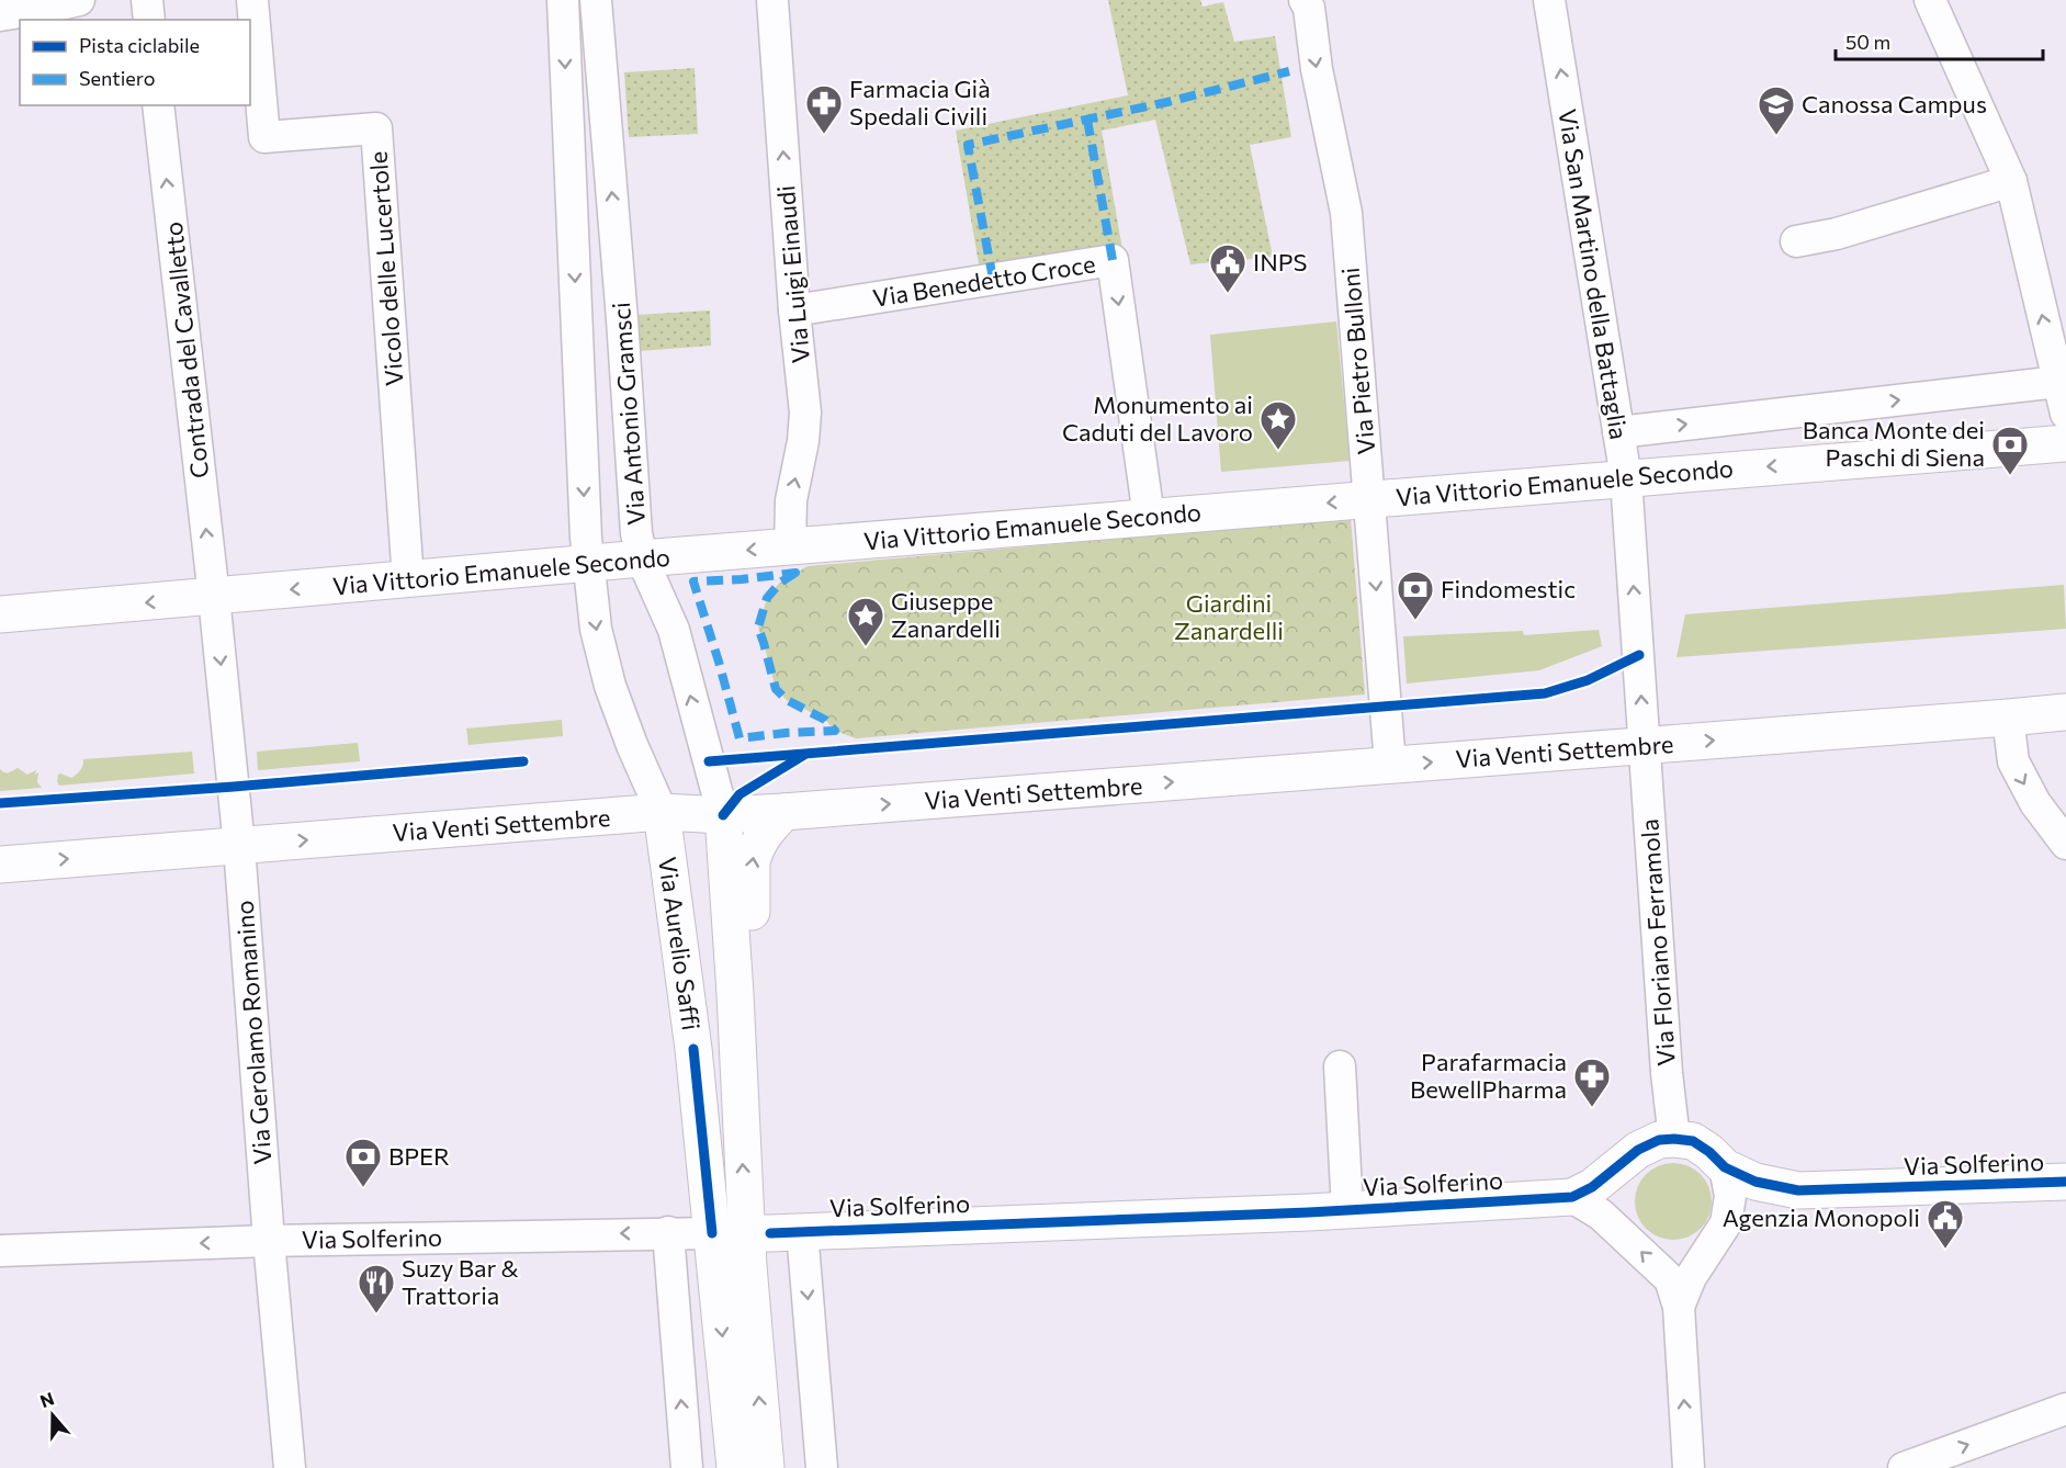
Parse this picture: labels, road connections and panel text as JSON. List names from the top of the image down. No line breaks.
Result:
{"streets":{"main road":["Via Vittorio Emanuele Secondo","Via Venti Settembre","Via Aurelio Saffi","Via Solferino"],"street":["Vicolo delle Lucertole","Via Luigi Einaudi","Via San Martino della Battaglia","Via Benedetto Croce","Contrada del Cavalletto","Via Pietro Bulloni","Via Antonio Gramsci","Via Floriano Ferramola","Via Gerolamo Romanino"]},"crossings":[["Vicolo delle Lucertole","Via Vittorio Emanuele Secondo"],["Via Luigi Einaudi","Via Benedetto Croce"],["Via Luigi Einaudi","Via Vittorio Emanuele Secondo"],["Via San Martino della Battaglia","Via Vittorio Emanuele Secondo"],["Via San Martino della Battaglia","Via Venti Settembre"],["Via San Martino della Battaglia","Via Floriano Ferramola"],["Via Benedetto Croce","Via Vittorio Emanuele Secondo"],["Contrada del Cavalletto","Via Vittorio Emanuele Secondo"],["Contrada del Cavalletto","Via Gerolamo Romanino"],["Via Pietro Bulloni","Via Vittorio Emanuele Secondo"],["Via Pietro Bulloni","Via Venti Settembre"],["Via Antonio Gramsci","Via Vittorio Emanuele Secondo"],["Via Antonio Gramsci","Via Venti Settembre"],["Via Antonio Gramsci","Via Aurelio Saffi"],["Via Vittorio Emanuele Secondo","Via Gerolamo Romanino"],["Via Venti Settembre","Via Floriano Ferramola"],["Via Venti Settembre","Via Aurelio Saffi"],["Via Venti Settembre","Via Gerolamo Romanino"],["Via Floriano Ferramola","Via Solferino"],["Via Aurelio Saffi","Via Solferino"],["Via Gerolamo Romanino","Via Solferino"]],"one_way":["Via Luigi Einaudi","Via San Martino della Battaglia","Contrada del Cavalletto","Via Pietro Bulloni","Via Venti Settembre"],"parks":["Giardini Zanardelli"],"places":{"pharmacy":["Farmacia Già Spedali Civili","Parafarmacia BewellPharma"],"school or university":["Canossa Campus"],"public building":["INPS","Agenzia Monopoli"],"place":["Monumento ai Caduti del Lavoro","Giuseppe Zanardelli"],"bank":["Banca Monte dei Paschi di Siena","Findomestic","BPER"],"restaurant":["Suzy Bar & Trattoria"]},"legend":["Pista ciclabile","Sentiero"],"scale_bar":"50 m","north":"top"}
